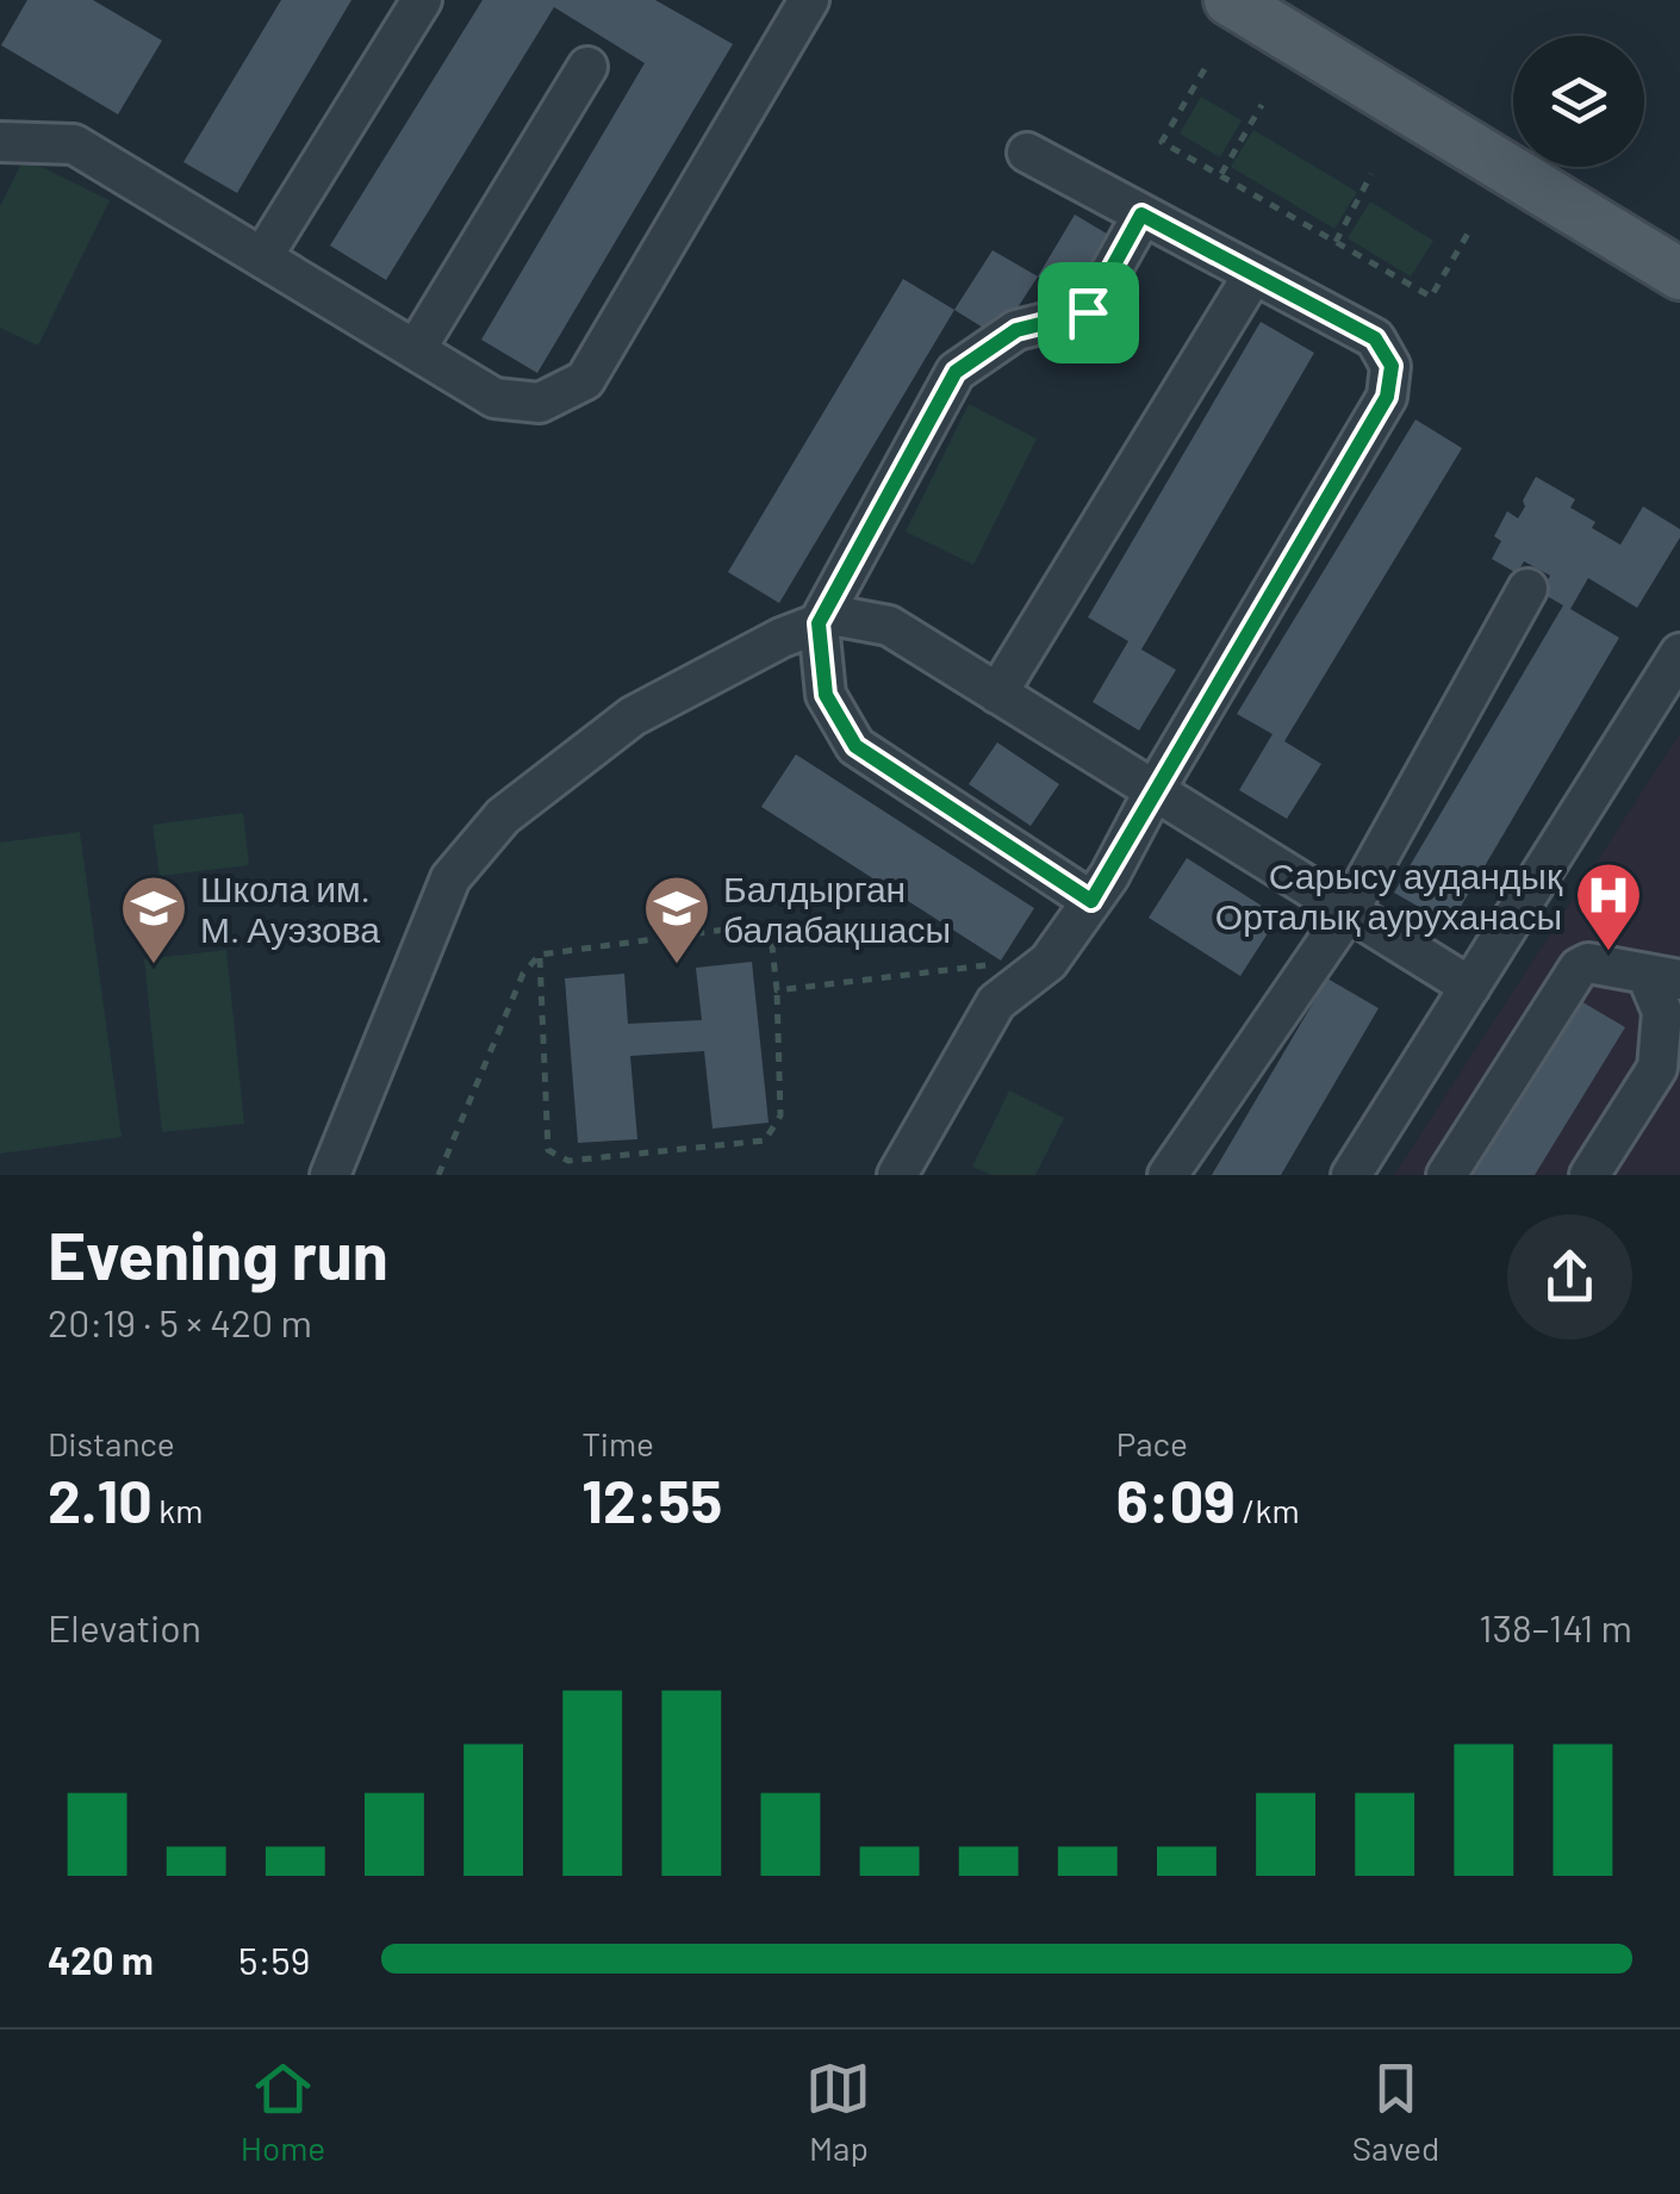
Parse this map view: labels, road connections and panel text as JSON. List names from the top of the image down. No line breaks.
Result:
{"places":{"hospital":["Сарысу аудандық Орталық ауруханасы"],"school or university":["Школа им. М. Ауэзова","Балдырган балабақшасы"]},"page":{"heading":["Evening run","20:19 · 5 × 420 m"],"stats":[["Distance","2.10 km"],["Time","12:55"],["Pace","6:09 /km"]],"chart":["Elevation","138–141 m"],"list":[{"name":"420 m","note":"5:59"}],"tabs":["Home","Map","Saved"]}}
